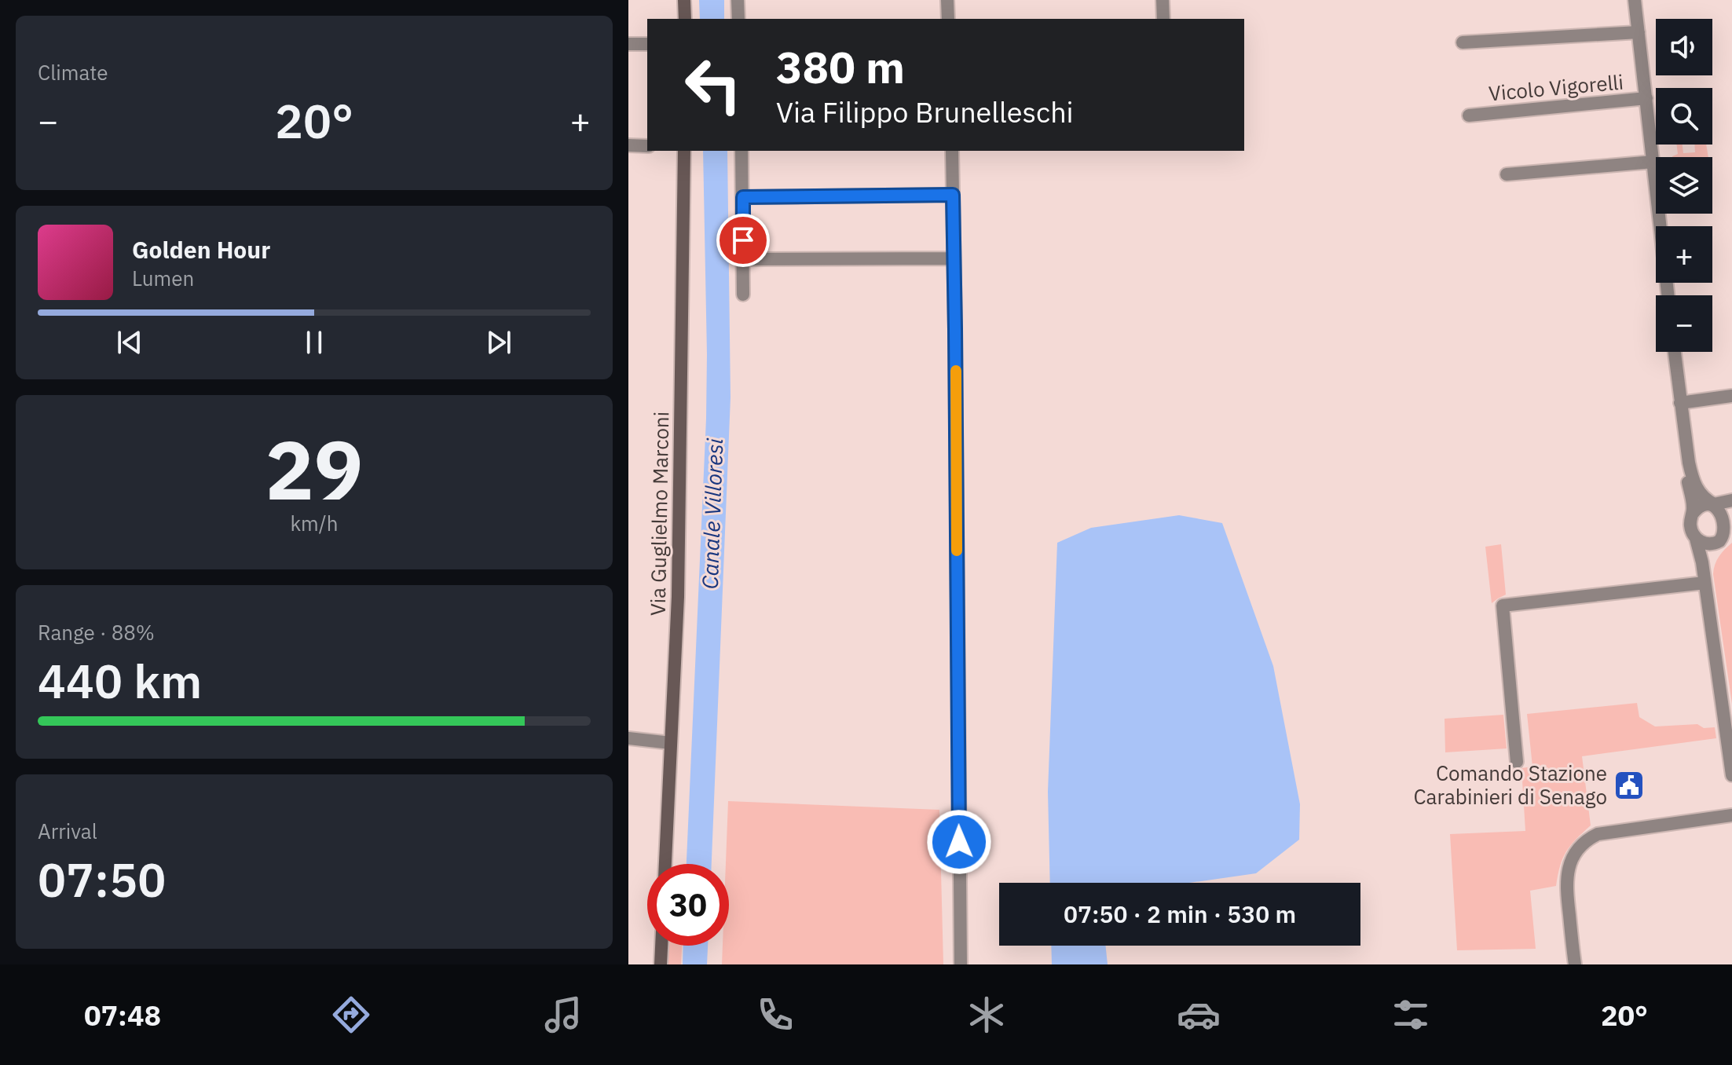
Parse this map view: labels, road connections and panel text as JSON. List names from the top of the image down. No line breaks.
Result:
{"streets":{"street":["Vicolo Vigorelli","Via Guglielmo Marconi"]},"water":["Canale Villoresi"],"places":{"public building":["Comando Stazione Carabinieri di Senago"]},"page":{"tile":["Climate",["29","km/h"],["Range · 88%","440 km"],["Arrival","07:50"]],"map_buttons":["+","−"],"turn":["380 m","Via Filippo Brunelleschi"],"heat":["−","20°","+"],"song":["Golden Hour","Lumen"],"limit":"30","trip":"07:50 · 2 min · 530 m","tabs":["07:48","20°"]}}
